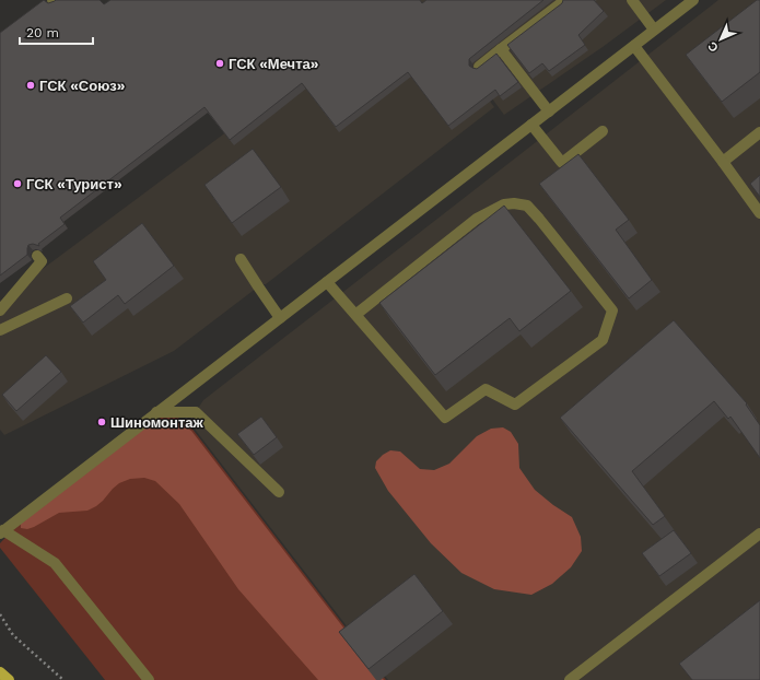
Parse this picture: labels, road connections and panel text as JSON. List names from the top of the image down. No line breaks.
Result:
{"places":["ГСК «Мечта»","ГСК «Союз»","ГСК «Турист»","Шиномонтаж"],"scale_bar":"20 m","north":"bottom left"}
